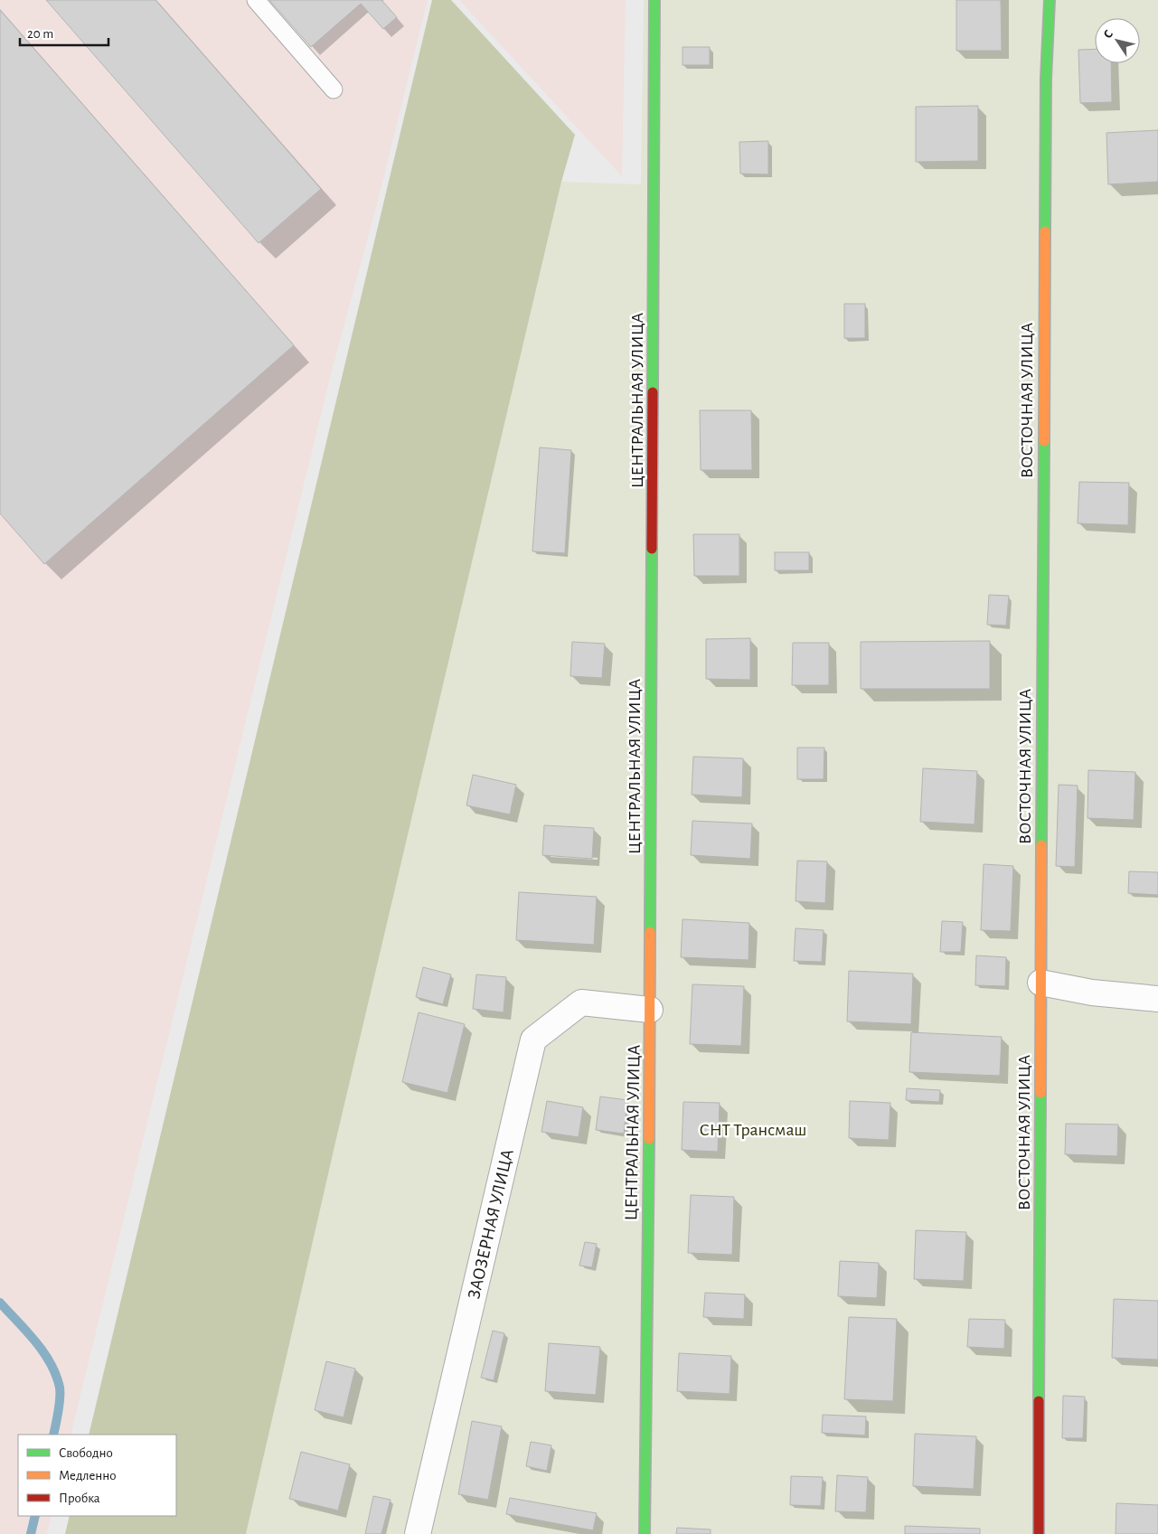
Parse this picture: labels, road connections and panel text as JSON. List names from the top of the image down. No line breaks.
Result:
{"streets":{"street":["ЦЕНТРАЛЬНАЯ УЛИЦА","ВОСТОЧНАЯ УЛИЦА","ЗАОЗЕРНАЯ УЛИЦА"]},"crossings":[["ЦЕНТРАЛЬНАЯ УЛИЦА","ЗАОЗЕРНАЯ УЛИЦА"]],"parks":["СНТ Трансмаш"],"legend":["Свободно","Медленно","Пробка"],"scale_bar":"20 m","north":"top left"}
